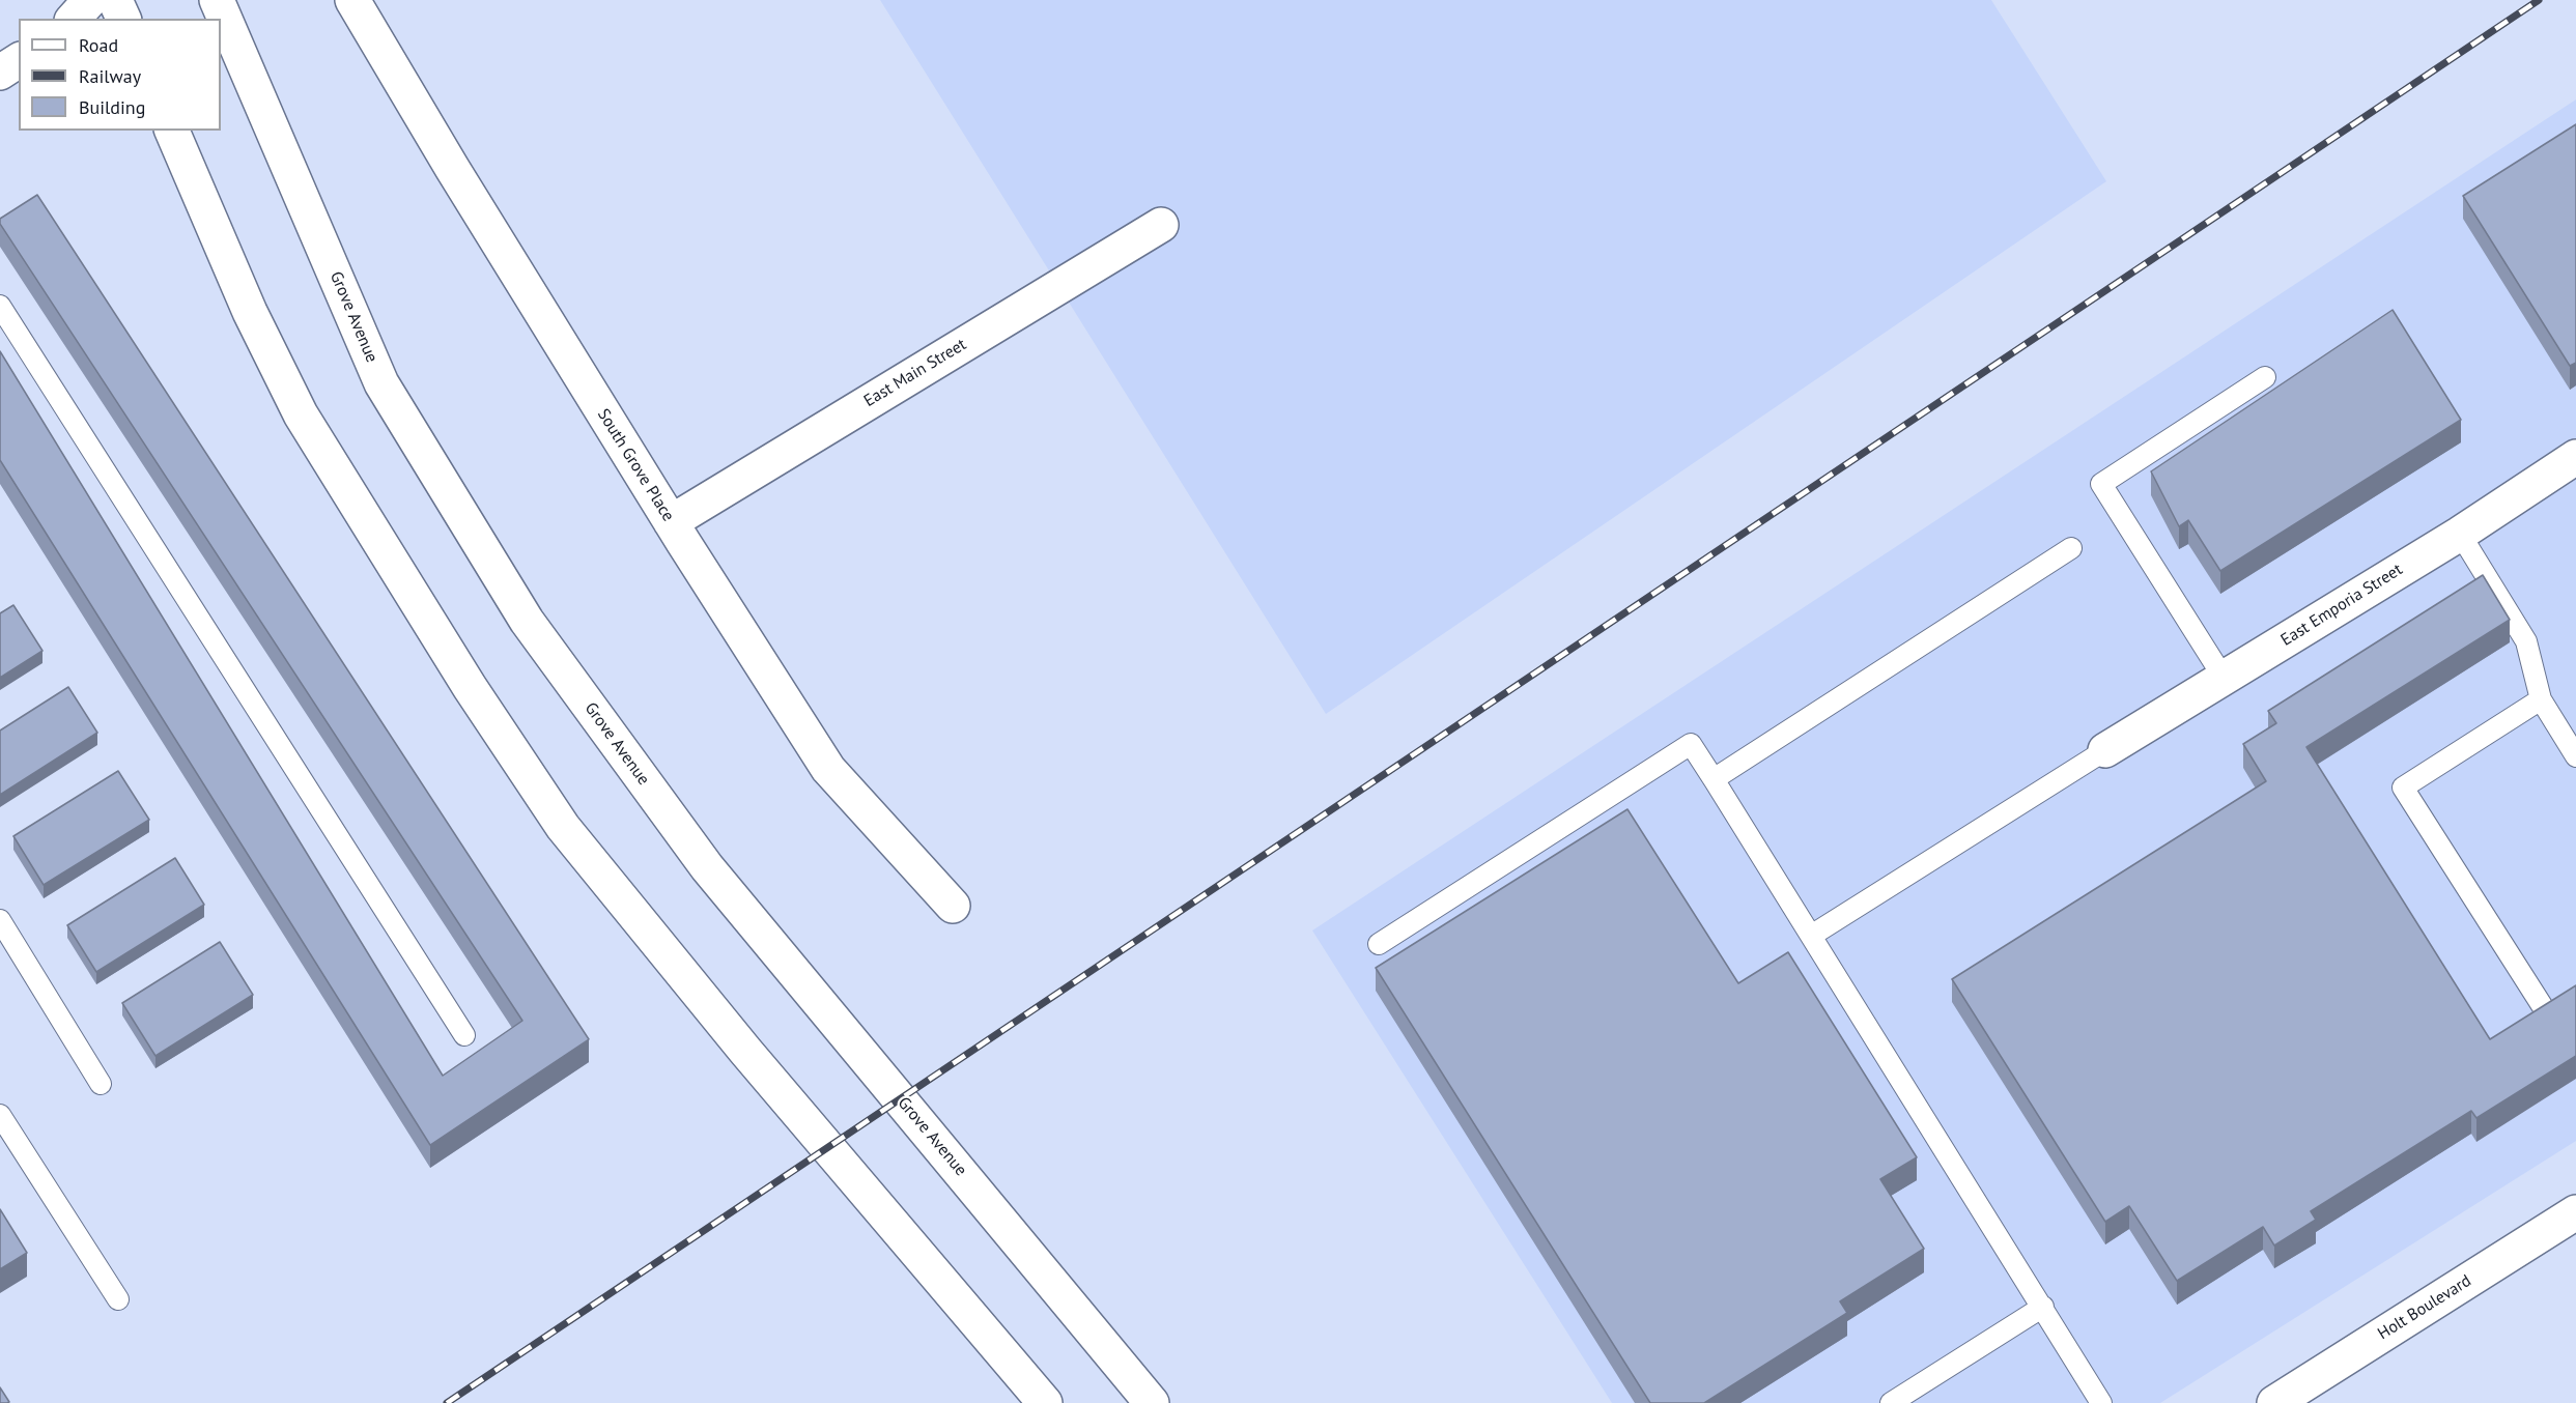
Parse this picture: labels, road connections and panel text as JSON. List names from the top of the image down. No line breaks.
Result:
{"streets":{"main road":["Grove Avenue","East Main Street","South Grove Place","East Emporia Street","Holt Boulevard"]},"crossings":[["East Main Street","South Grove Place"]],"legend":["Road","Railway","Building"]}
